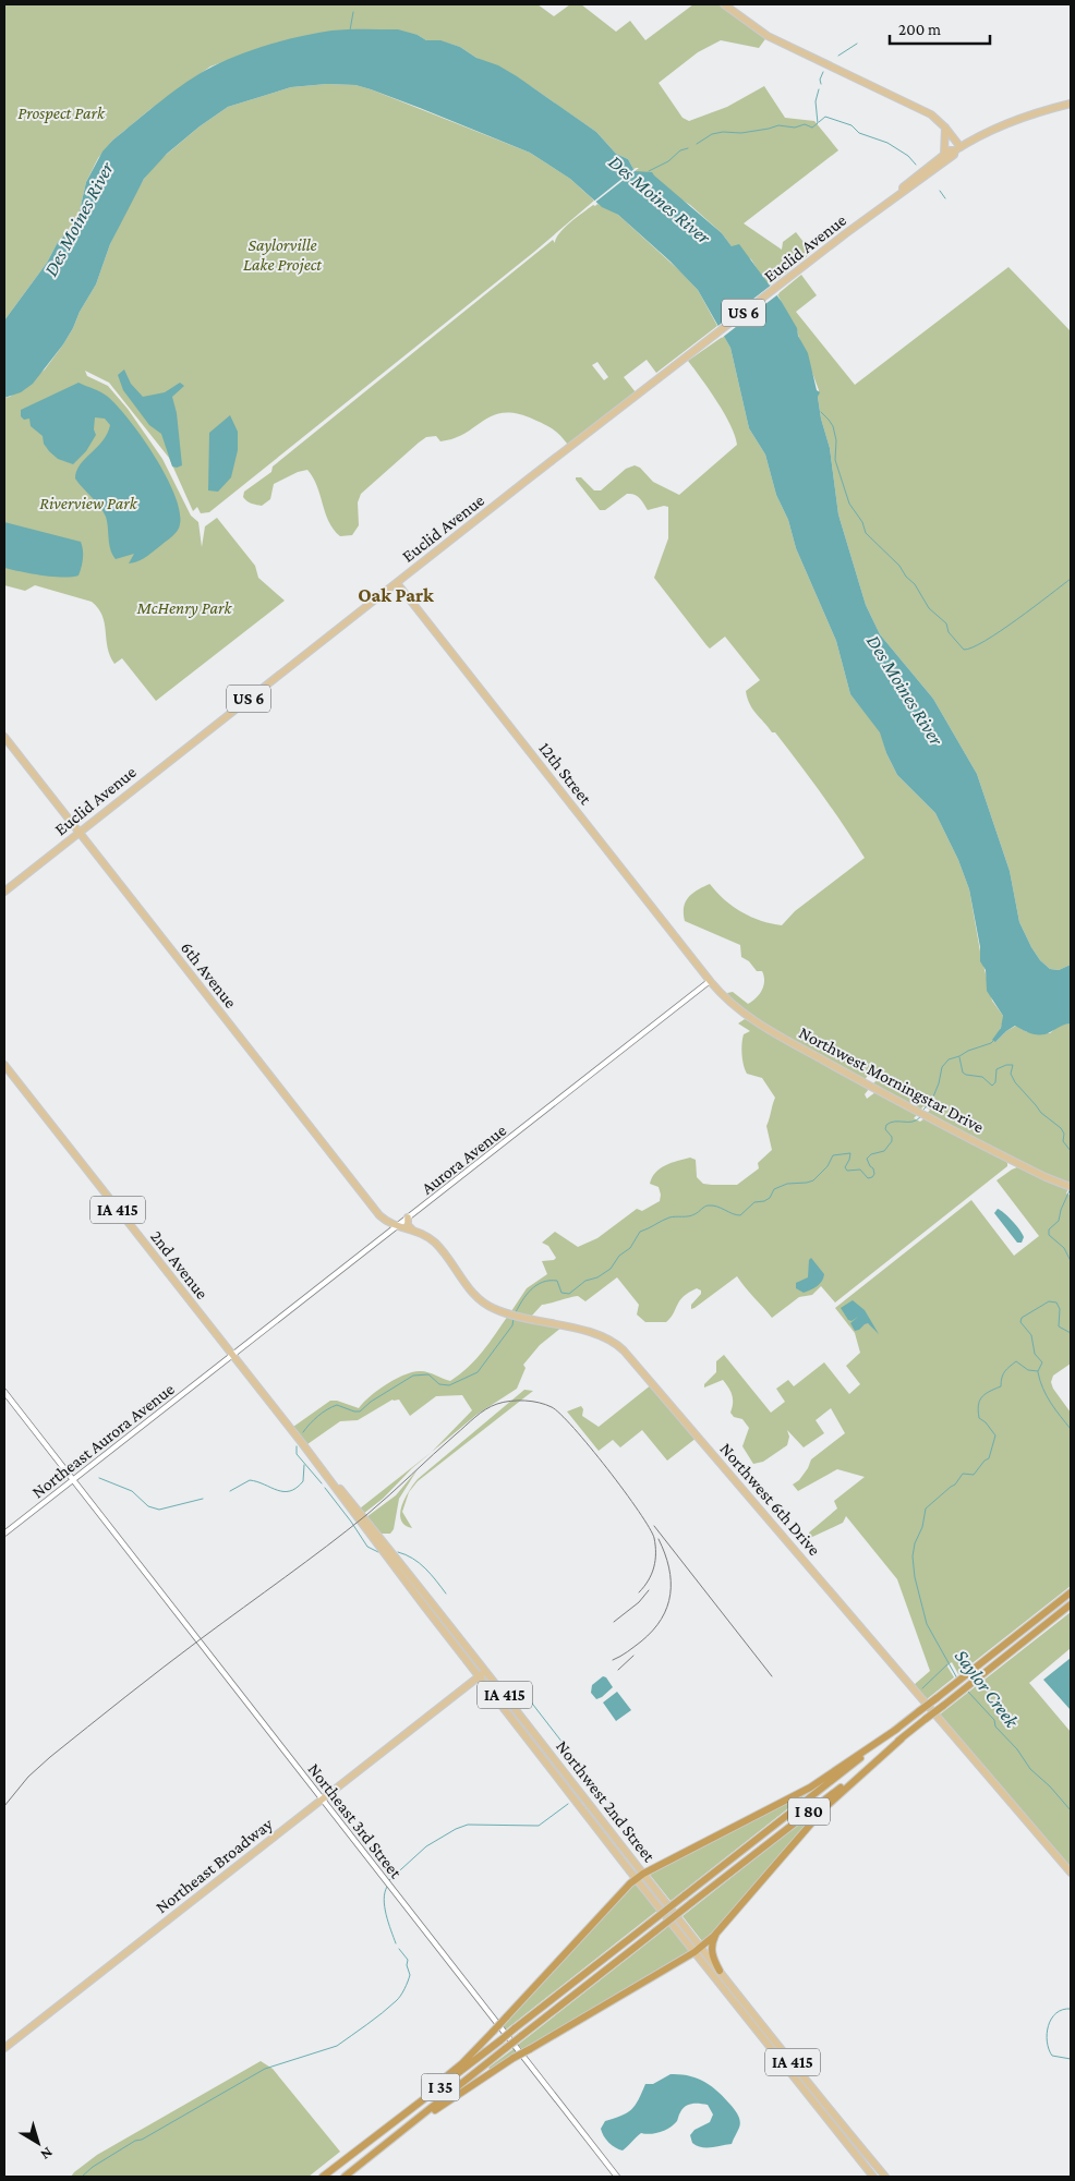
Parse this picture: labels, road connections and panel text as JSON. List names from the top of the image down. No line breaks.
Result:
{"streets":{"highway":["I 80","I 35"],"main road":["Euclid Avenue","US 6","12th Street","6th Avenue","Northwest Morningstar Drive","IA 415","2nd Avenue","Northwest 6th Drive","Northwest 2nd Street","Northeast Broadway"],"street":["Aurora Avenue","Northeast Aurora Avenue","Northeast 3rd Street"]},"crossings":[["Euclid Avenue","US 6"],["Euclid Avenue","12th Street"],["Euclid Avenue","6th Avenue"],["12th Street","Northwest Morningstar Drive"],["12th Street","Aurora Avenue"],["6th Avenue","Aurora Avenue"],["6th Avenue","Northwest 6th Drive"],["Northwest Morningstar Drive","Aurora Avenue"],["Aurora Avenue","2nd Avenue"],["Aurora Avenue","Northeast Aurora Avenue"],["Aurora Avenue","Northwest 6th Drive"],["Aurora Avenue","Northwest 2nd Street"],["2nd Avenue","Northeast Aurora Avenue"],["2nd Avenue","Northwest 2nd Street"],["Northeast Aurora Avenue","Northwest 2nd Street"],["Northeast Aurora Avenue","Northeast 3rd Street"],["Northwest 2nd Street","Northeast Broadway"],["I 80","I 35"],["Northeast 3rd Street","Northeast Broadway"]],"districts":["Oak Park"],"water":["Des Moines River","Saylor Creek"],"parks":["Prospect Park","Saylorville Lake Project","Riverview Park","McHenry Park"],"scale_bar":"200 m","north":"bottom right"}
